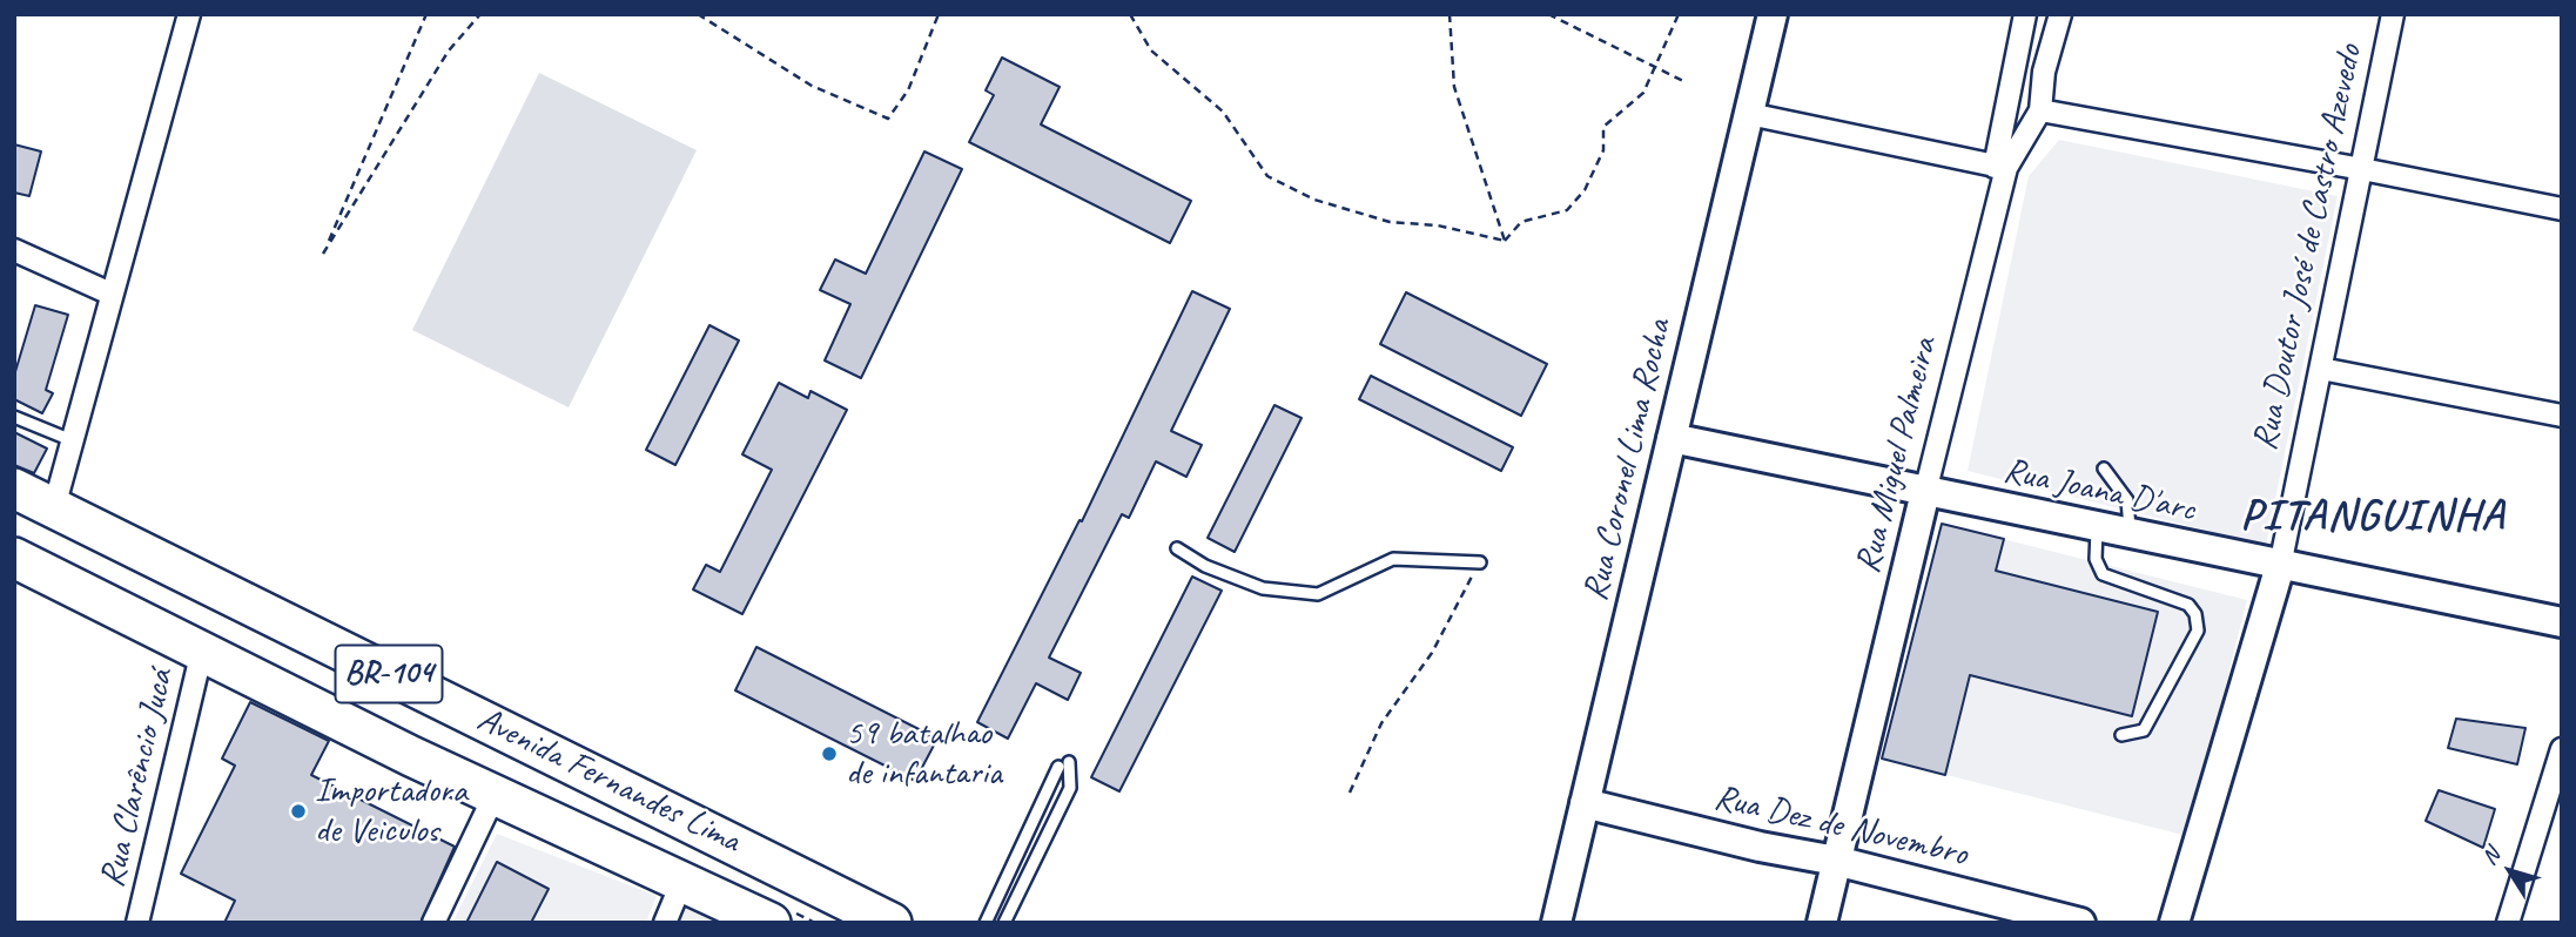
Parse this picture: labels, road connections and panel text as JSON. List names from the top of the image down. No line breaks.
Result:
{"streets":{"highway":["BR-104","Avenida Fernandes Lima"],"street":["Rua Doutor José de Castro Azevedo","Rua Miguel Palmeira","Rua Coronel Lima Rocha","Rua Joana D'arc","Rua Clarêncio Jucá","Rua Dez de Novembro"]},"crossings":[["Rua Doutor José de Castro Azevedo","Rua Joana D'arc"],["Rua Miguel Palmeira","Rua Joana D'arc"],["Rua Miguel Palmeira","Rua Dez de Novembro"],["Rua Coronel Lima Rocha","Rua Joana D'arc"],["Rua Coronel Lima Rocha","Rua Dez de Novembro"],["Rua Clarêncio Jucá","Avenida Fernandes Lima"]],"districts":["PITANGUINHA"],"places":["59 batalhao de infantaria","Importadora de Veiculos"],"north":"top left"}
